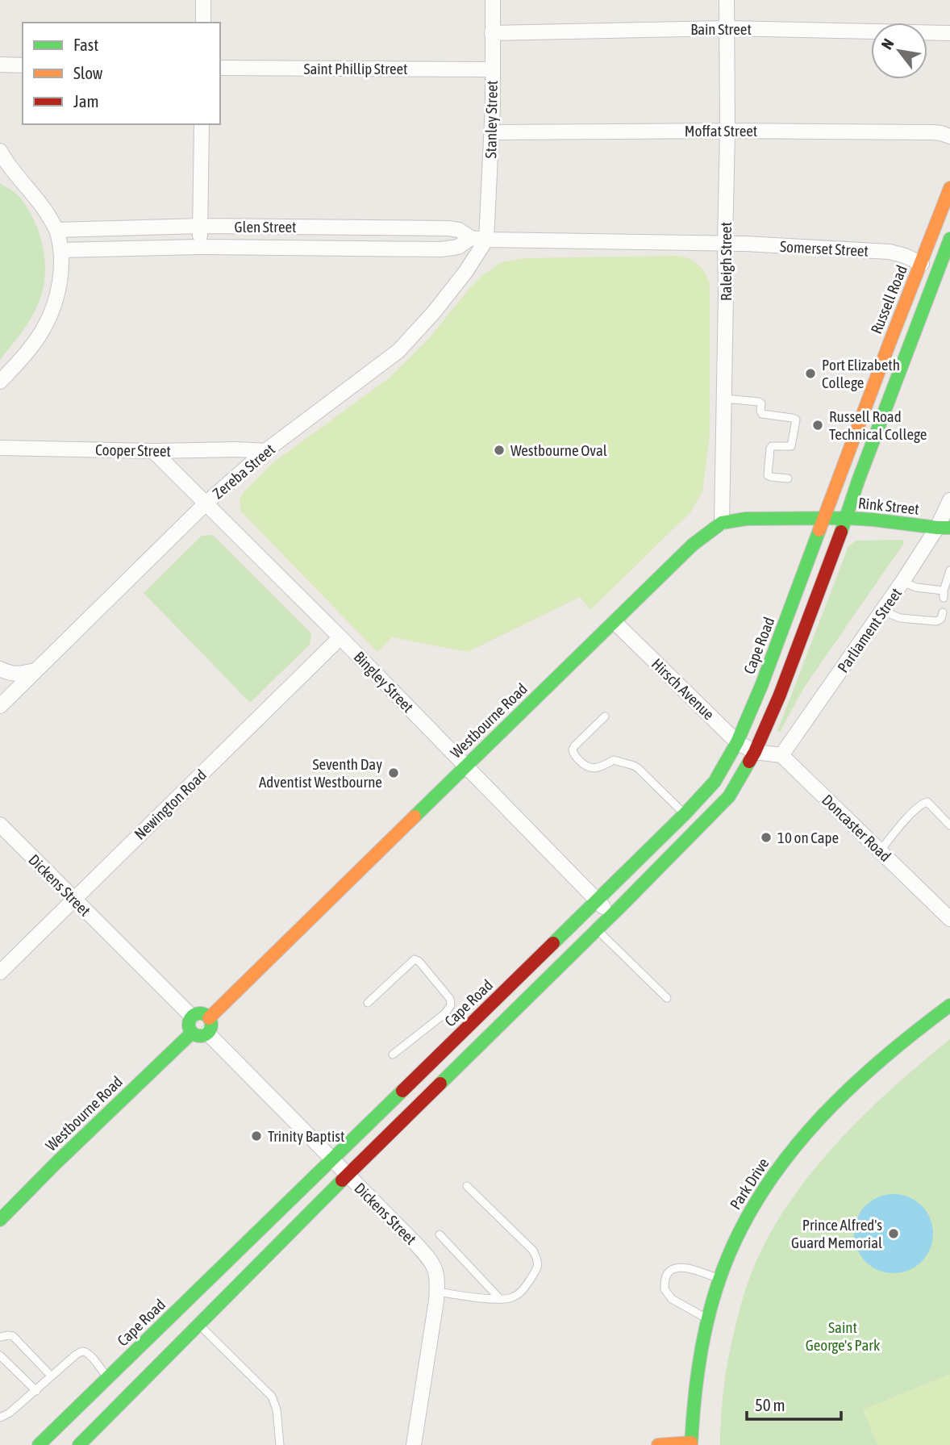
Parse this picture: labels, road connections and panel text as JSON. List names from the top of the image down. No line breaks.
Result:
{"streets":{"main road":["Russell Road","Rink Street","Cape Road","Westbourne Road","Park Drive"],"street":["Bain Street","Saint Phillip Street","Stanley Street","Moffat Street","Glen Street","Somerset Street","Raleigh Street","Cooper Street","Zereba Street","Parliament Street","Bingley Street","Hirsch Avenue","Newington Road","Doncaster Road","Dickens Street"]},"crossings":[["Bain Street","Stanley Street"],["Bain Street","Raleigh Street"],["Saint Phillip Street","Stanley Street"],["Stanley Street","Moffat Street"],["Stanley Street","Glen Street"],["Stanley Street","Zereba Street"],["Moffat Street","Raleigh Street"],["Glen Street","Somerset Street"],["Glen Street","Raleigh Street"],["Glen Street","Zereba Street"],["Somerset Street","Raleigh Street"],["Somerset Street","Russell Road"],["Raleigh Street","Westbourne Road"],["Russell Road","Rink Street"],["Russell Road","Cape Road"],["Russell Road","Westbourne Road"],["Cooper Street","Zereba Street"],["Cooper Street","Bingley Street"],["Zereba Street","Bingley Street"],["Rink Street","Parliament Street"],["Rink Street","Cape Road"],["Rink Street","Westbourne Road"],["Parliament Street","Doncaster Road"],["Cape Road","Bingley Street"],["Cape Road","Hirsch Avenue"],["Cape Road","Westbourne Road"],["Cape Road","Dickens Street"],["Bingley Street","Westbourne Road"],["Bingley Street","Newington Road"],["Hirsch Avenue","Westbourne Road"],["Westbourne Road","Dickens Street"],["Newington Road","Dickens Street"]],"parks":["Saint George's Park"],"places":["Port Elizabeth College","Russell Road Technical College","Westbourne Oval","Seventh Day Adventist Westbourne","10 on Cape","Trinity Baptist","Prince Alfred's Guard Memorial"],"legend":["Fast","Slow","Jam"],"scale_bar":"50 m","north":"top left"}
